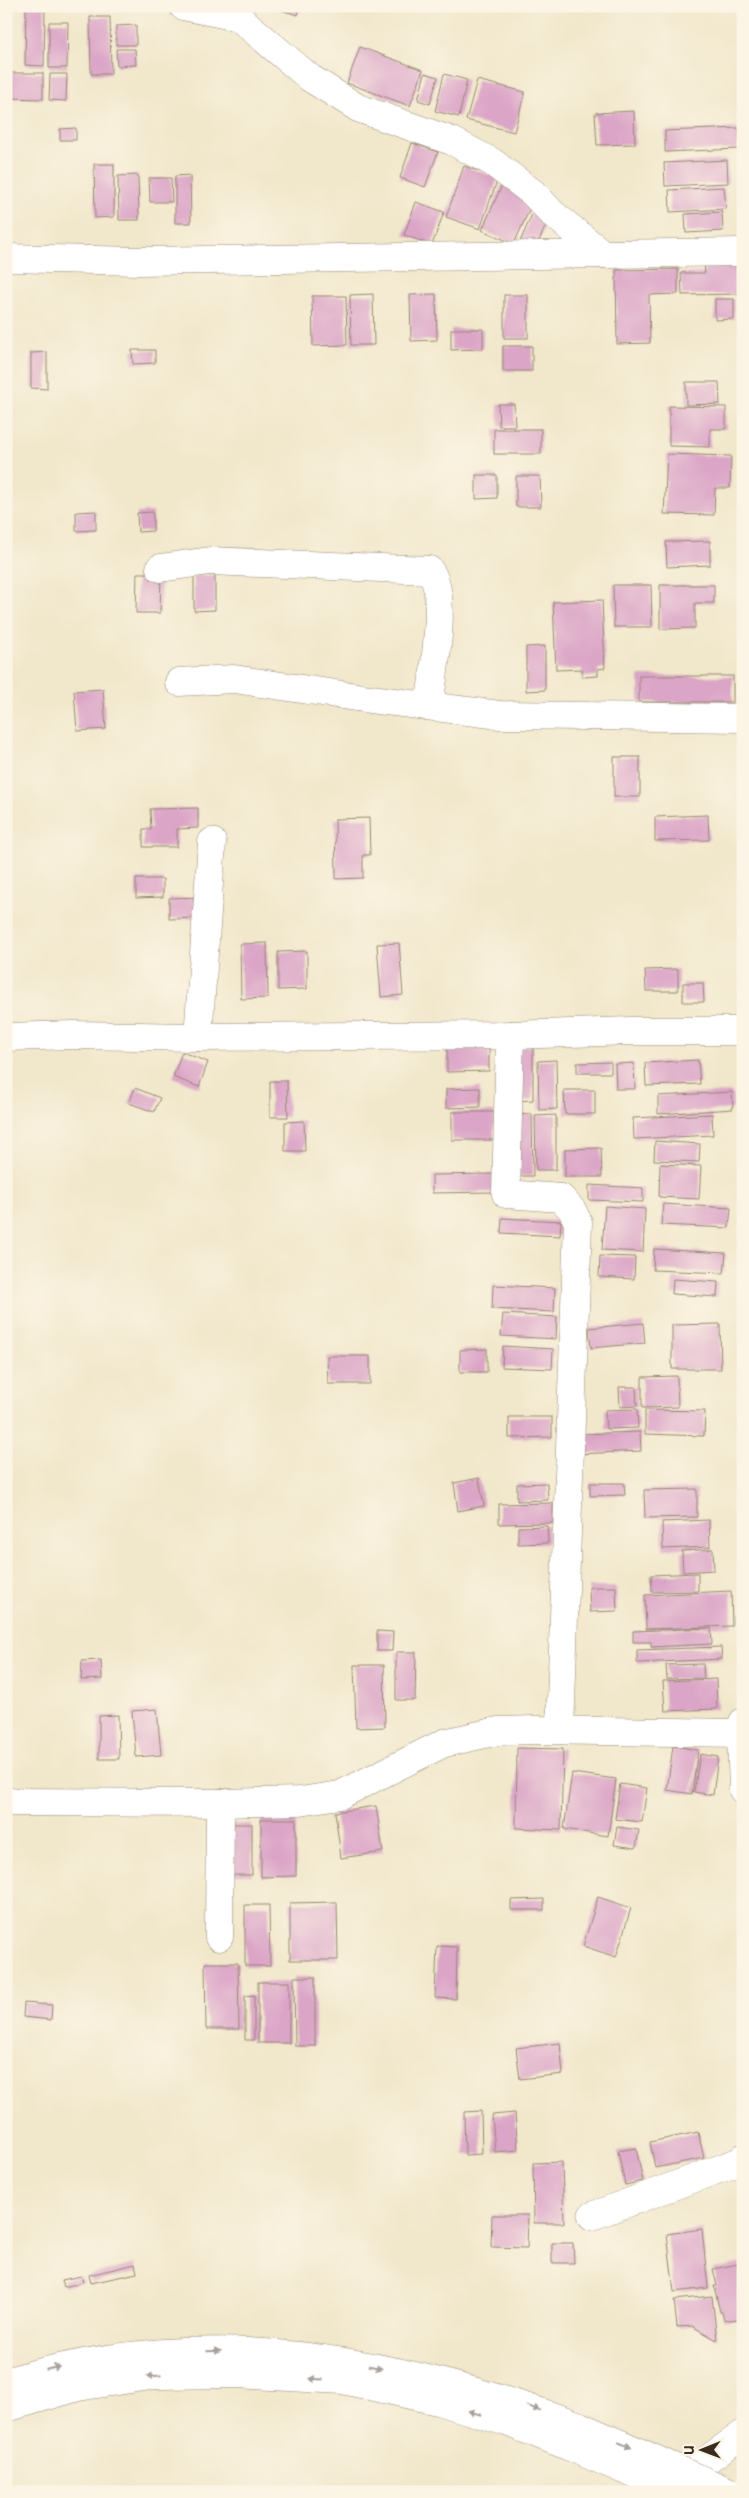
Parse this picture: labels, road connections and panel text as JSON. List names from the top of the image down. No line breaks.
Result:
{"north":"left"}
